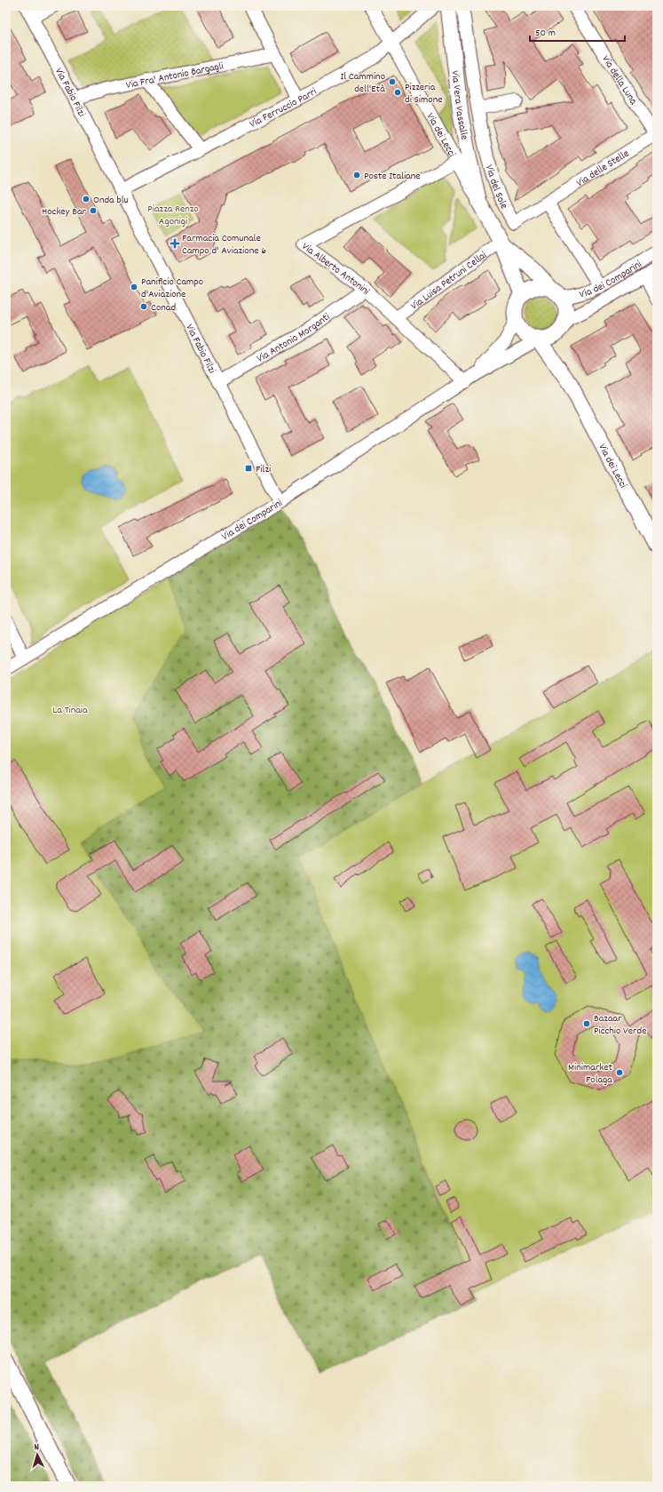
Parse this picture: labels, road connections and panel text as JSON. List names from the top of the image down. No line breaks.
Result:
{"streets":{"street":["Via Fra' Antonio Bargagli","Via della Luna","Via Fabio Filzi","Via Vera Vassalle","Via Ferruccio Parri","Via dei Lecci","Via delle Stelle","Via del Sole","Via Alberto Antonini","Via dei Comparini","Via Luisa Petruni Cellai","Via Antonio Morganti"]},"crossings":[["Via Fra' Antonio Bargagli","Via Fabio Filzi"],["Via della Luna","Via delle Stelle"],["Via Fabio Filzi","Via Ferruccio Parri"],["Via Fabio Filzi","Via dei Comparini"],["Via Fabio Filzi","Via Antonio Morganti"],["Via Vera Vassalle","Via dei Lecci"],["Via Ferruccio Parri","Via dei Lecci"],["Via dei Lecci","Via Alberto Antonini"],["Via dei Lecci","Via dei Comparini"],["Via dei Lecci","Via Luisa Petruni Cellai"],["Via delle Stelle","Via del Sole"],["Via Alberto Antonini","Via dei Comparini"],["Via Alberto Antonini","Via Luisa Petruni Cellai"],["Via Alberto Antonini","Via Antonio Morganti"]],"parks":["Piazza Renzo Agonigi","La Tinaia"],"places":{"other":["Il Cammino dell'Età","Pizzeria di Simone","Poste Italiane","Onda blu","Hockey Bar","Panificio Campo d'Aviazione","Conad","Bazaar Picchio Verde","Minimarket Folaga"],"health":["Farmacia Comunale Campo d' Aviazione 6"],"transit":["Filzi"]},"scale_bar":"50 m","north":"top"}
